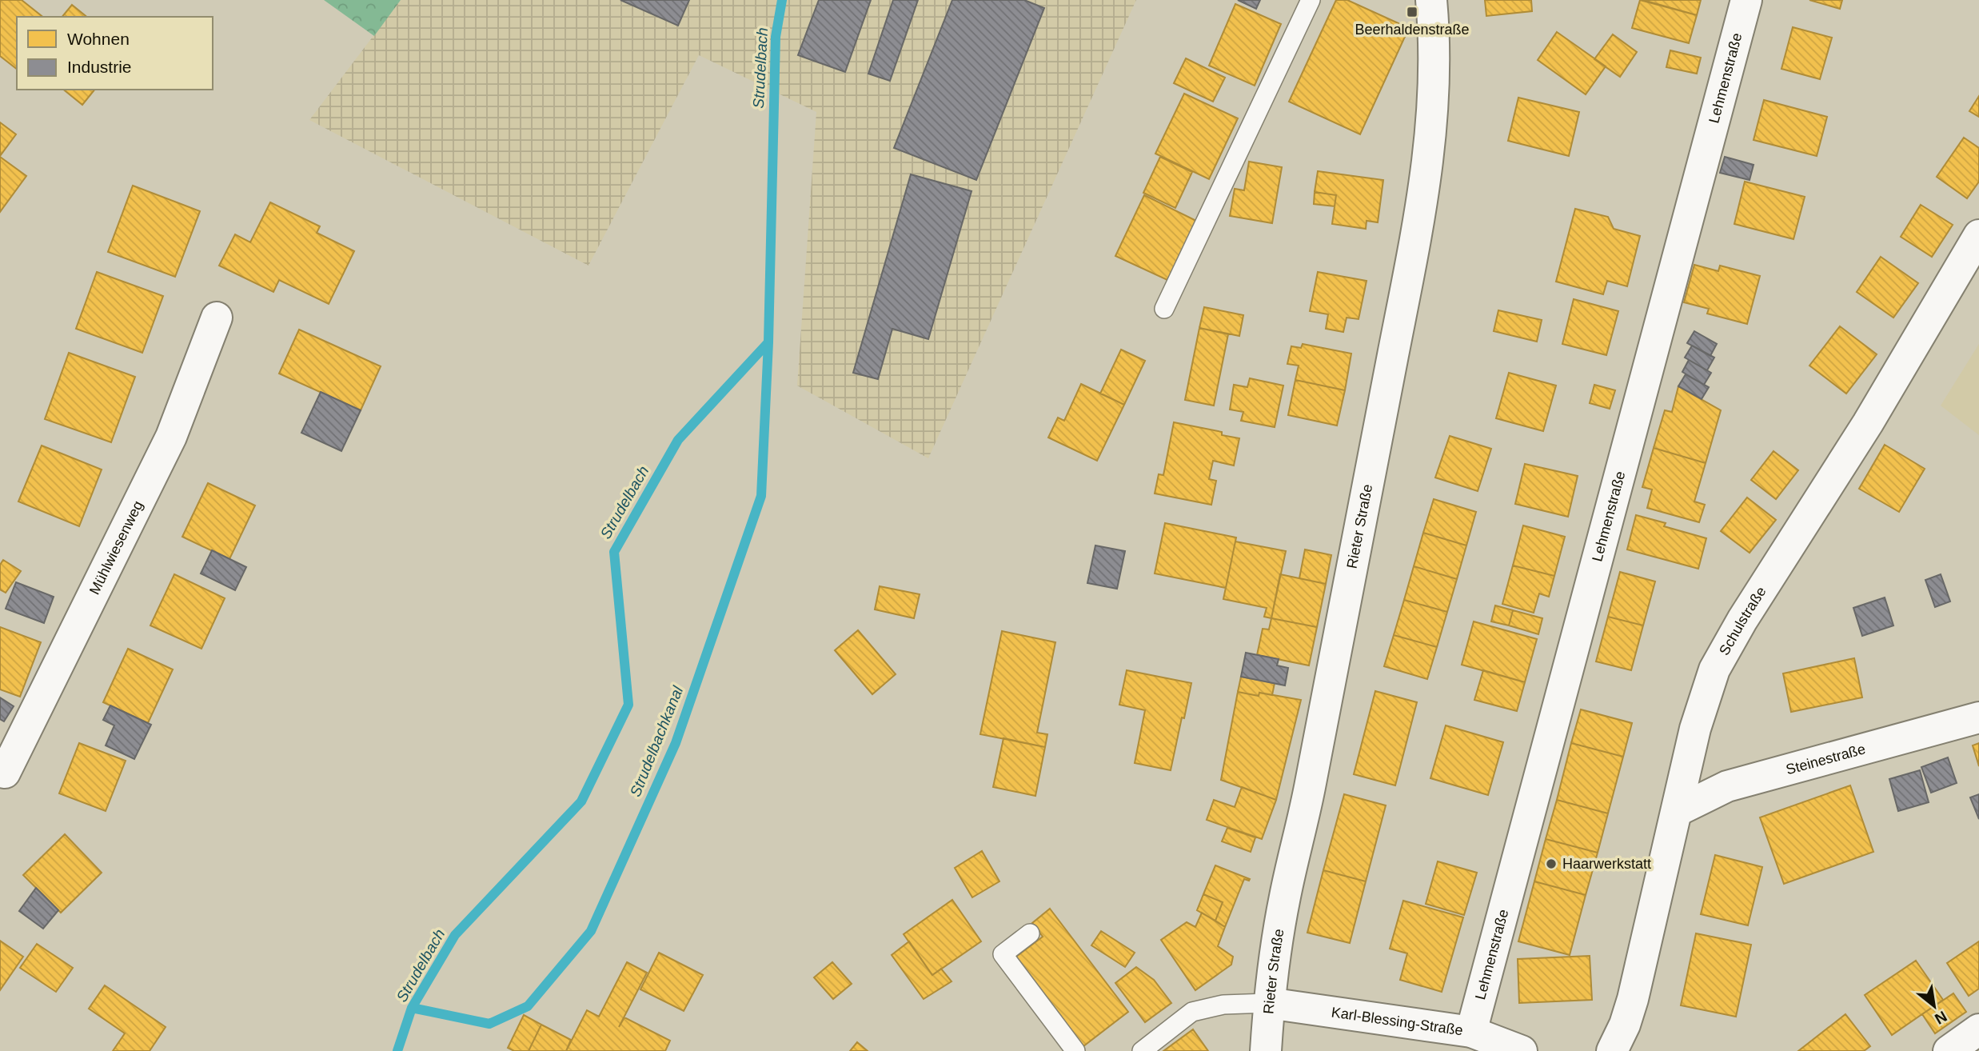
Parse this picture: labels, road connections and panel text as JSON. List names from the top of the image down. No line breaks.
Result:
{"streets":{"street":["Lehmenstraße","Rieter Straße","Mühlwiesenweg","Schulstraße","Steinestraße","Karl-Blessing-Straße"]},"crossings":[["Lehmenstraße","Karl-Blessing-Straße"],["Rieter Straße","Karl-Blessing-Straße"],["Schulstraße","Steinestraße"]],"water":["Strudelbach","Strudelbachkanal"],"places":{"transit":["Beerhaldenstraße"],"other":["Haarwerkstatt"]},"legend":["Wohnen","Industrie"],"north":"bottom right"}
